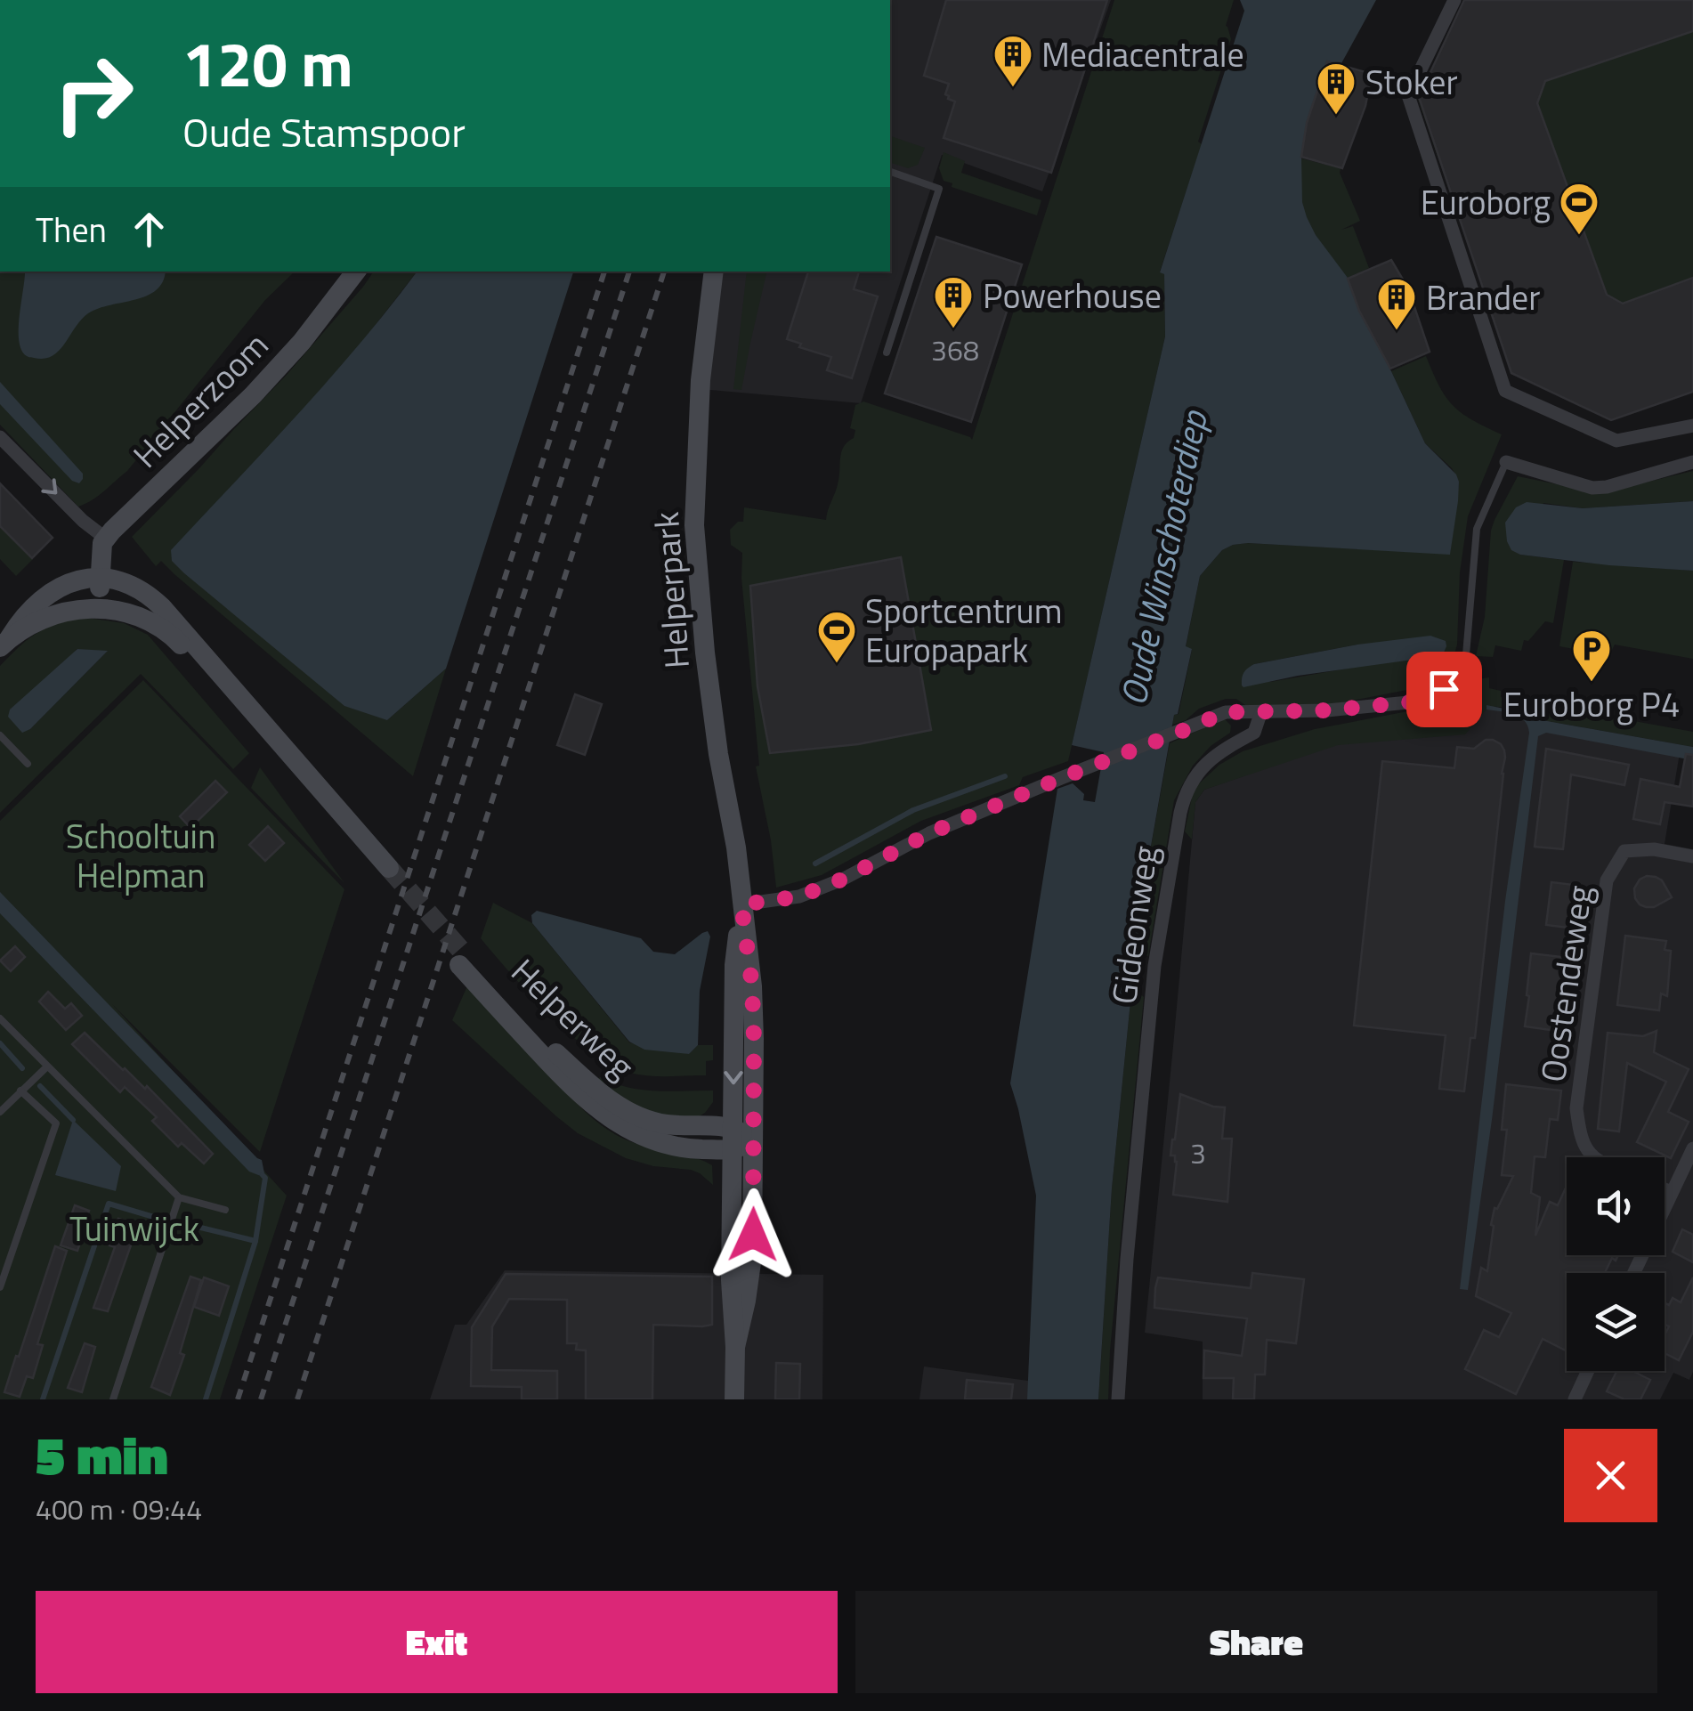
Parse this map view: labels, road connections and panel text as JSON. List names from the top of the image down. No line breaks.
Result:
{"streets":{"street":["Helperzoom","Helperpark","Gideonweg","Oostendeweg","Helperweg"]},"water":["Oude Winschoterdiep"],"parks":["Schooltuin Helpman","Tuinwijck"],"places":{"building":["Mediacentrale","Stoker","Powerhouse","Brander"],"sports":["Euroborg","Sportcentrum Europapark"],"parking":["Euroborg P4"]},"house_numbers":["368","3"],"page":{"turn":["120 m","Oude Stamspoor"],"then":"Then","heading":["5 min","400 m · 09:44"],"buttons":["Exit","Share"]}}
